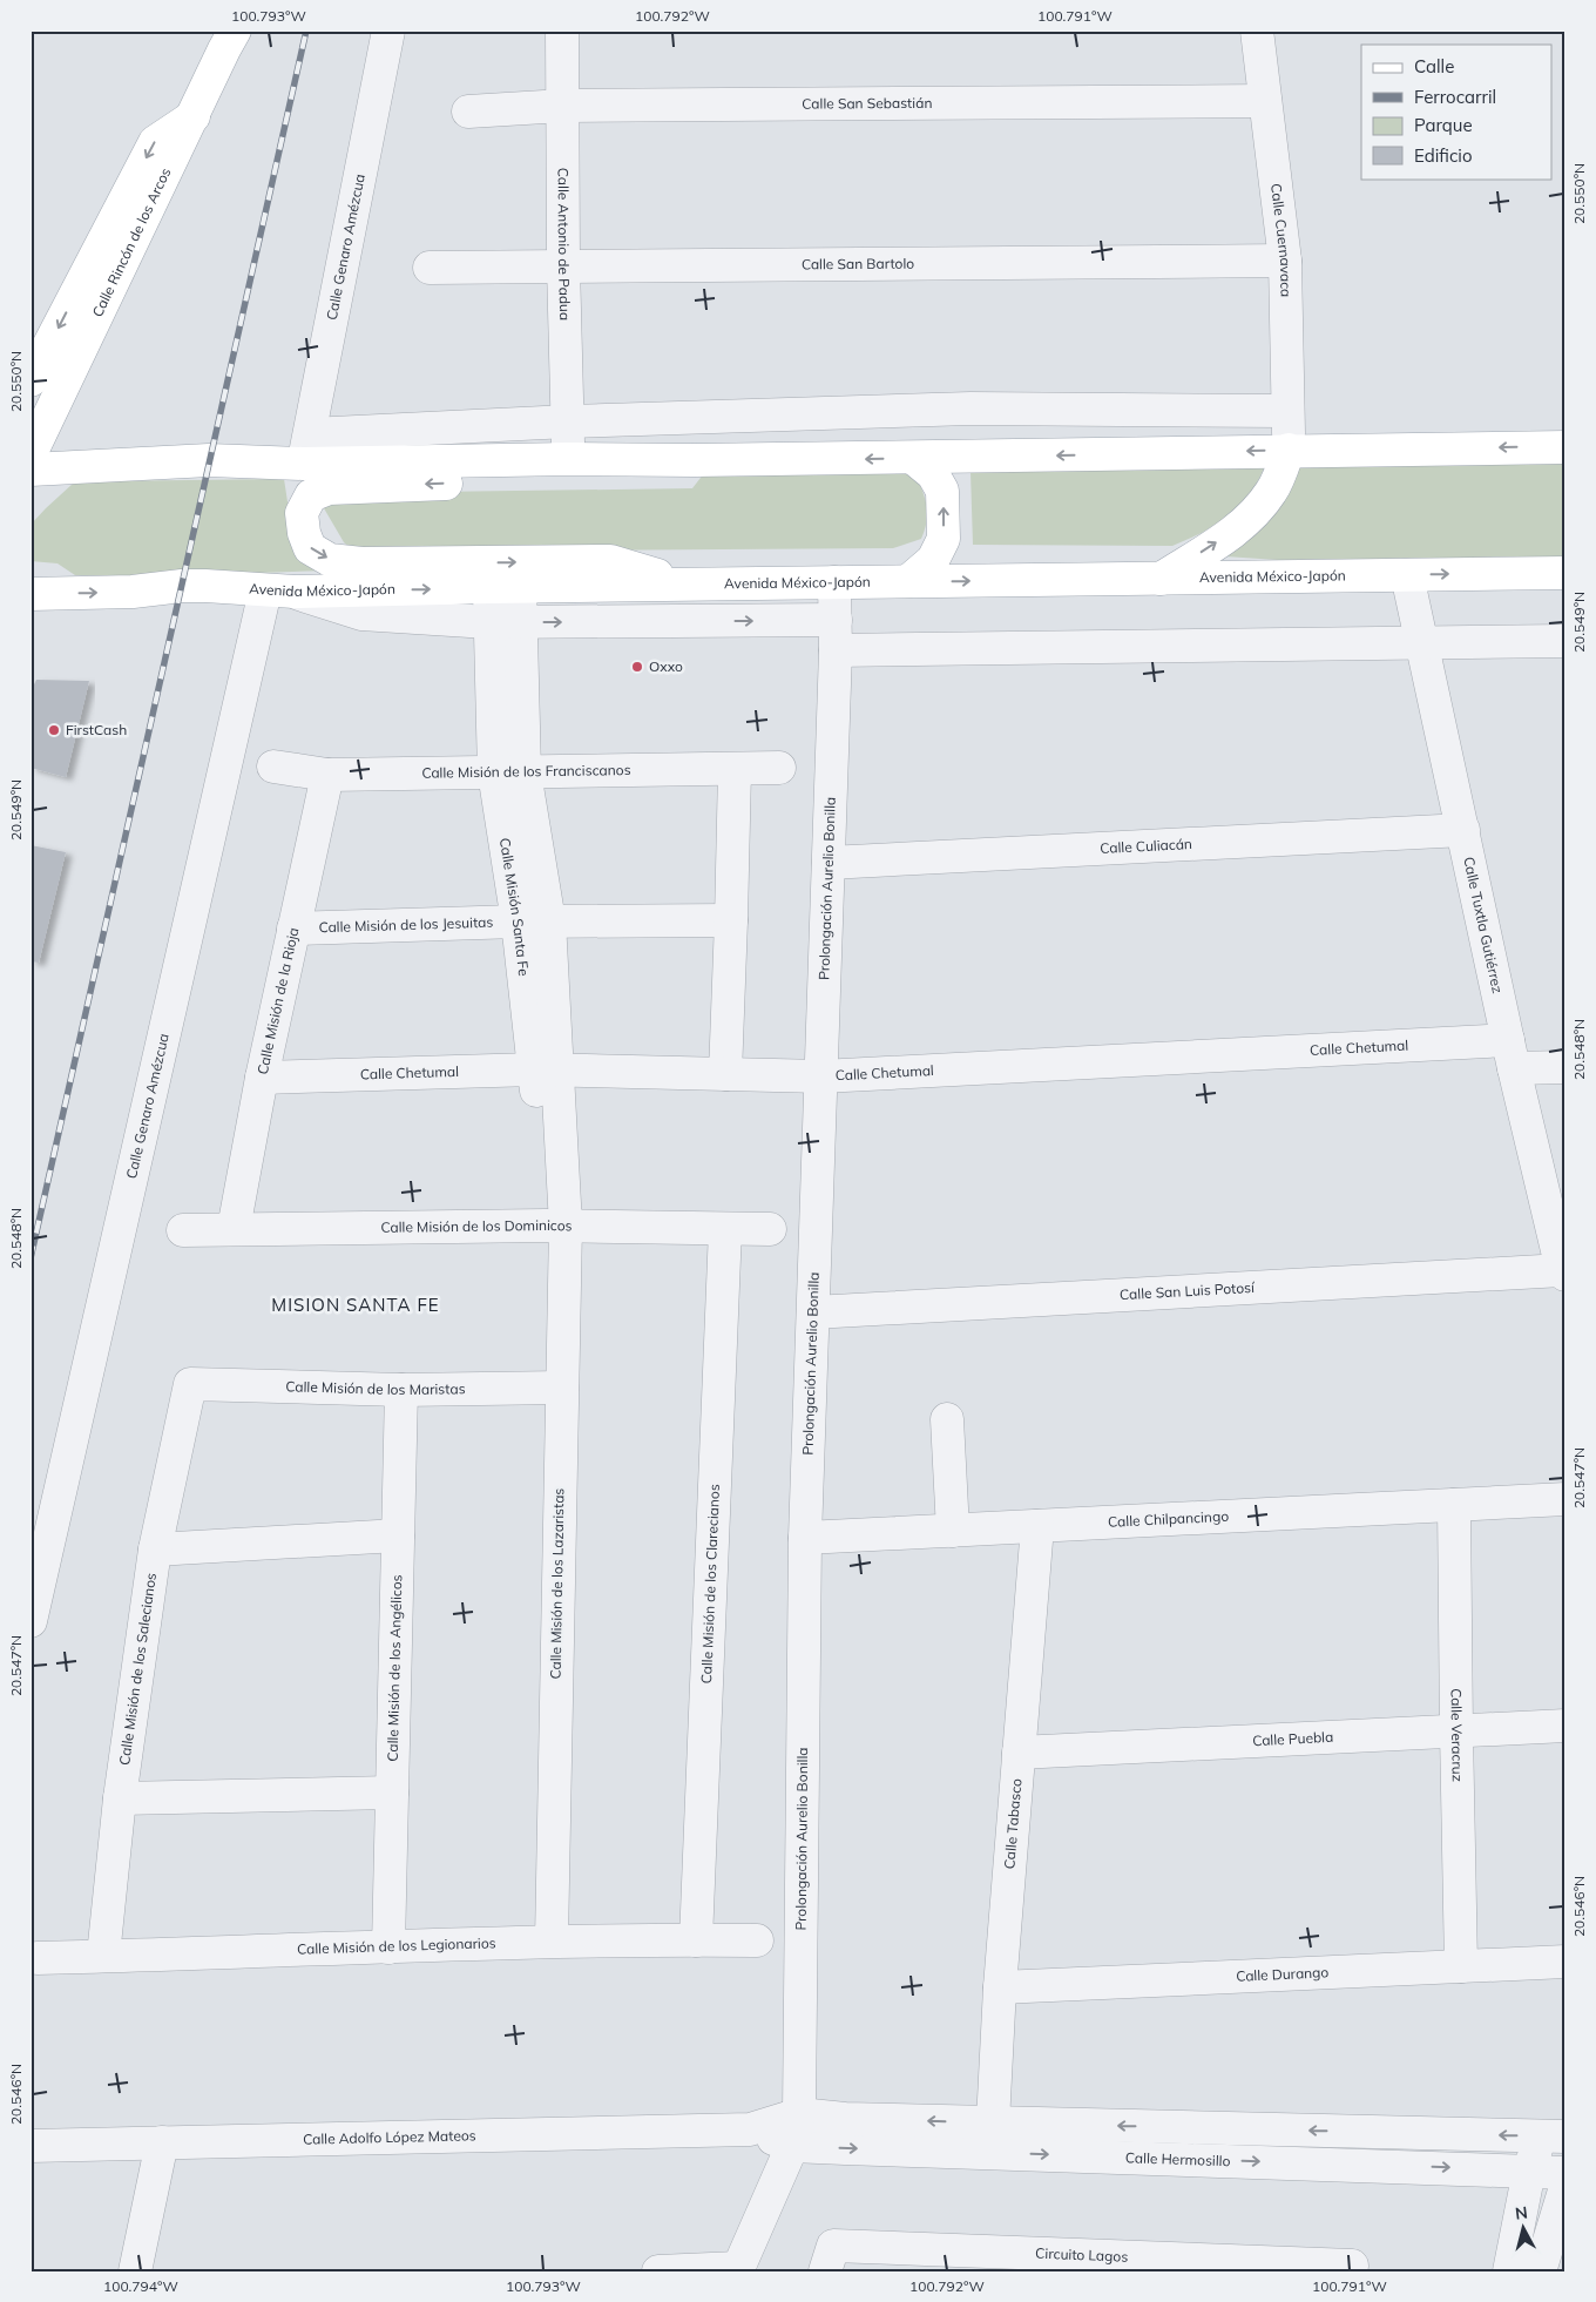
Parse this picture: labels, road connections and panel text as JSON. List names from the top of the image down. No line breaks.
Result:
{"streets":{"main road":["Calle Rincón de los Arcos","Avenida México-Japón"],"street":["Calle San Sebastián","Calle Cuernavaca","Calle Antonio de Padua","Calle Genaro Amézcua","Calle San Bartolo","Calle Misión de los Franciscanos","Calle Culiacán","Prolongación Aurelio Bonilla","Calle Misión Santa Fe","Calle Misión de los Jesuitas","Calle Tuxtla Gutiérrez","Calle Misión de la Rioja","Calle Chetumal","Calle Misión de los Dominicos","Calle San Luis Potosí","Calle Misión de los Maristas","Calle Chilpancingo","Calle Misión de los Lazaristas","Calle Misión de los Clarecianos","Calle Misión de los Salecianos","Calle Misión de los Angélicos","Calle Veracruz","Calle Puebla","Calle Tabasco","Calle Misión de los Legionarios","Calle Durango","Calle Adolfo López Mateos","Calle Hermosillo","Circuito Lagos"]},"crossings":[["Calle San Sebastián","Calle Cuernavaca"],["Calle San Sebastián","Calle Antonio de Padua"],["Calle Cuernavaca","Calle San Bartolo"],["Calle Antonio de Padua","Calle San Bartolo"],["Calle Genaro Amézcua","Avenida México-Japón"],["Avenida México-Japón","Prolongación Aurelio Bonilla"],["Avenida México-Japón","Calle Misión Santa Fe"],["Avenida México-Japón","Calle Tuxtla Gutiérrez"],["Calle Misión de los Franciscanos","Calle Misión Santa Fe"],["Calle Misión de los Franciscanos","Calle Misión de la Rioja"],["Calle Culiacán","Prolongación Aurelio Bonilla"],["Calle Culiacán","Calle Tuxtla Gutiérrez"],["Prolongación Aurelio Bonilla","Calle Chetumal"],["Prolongación Aurelio Bonilla","Calle San Luis Potosí"],["Prolongación Aurelio Bonilla","Calle Chilpancingo"],["Prolongación Aurelio Bonilla","Calle Adolfo López Mateos"],["Prolongación Aurelio Bonilla","Calle Hermosillo"],["Calle Misión Santa Fe","Calle Misión de los Jesuitas"],["Calle Misión Santa Fe","Calle Chetumal"],["Calle Misión Santa Fe","Calle Misión de los Dominicos"],["Calle Misión Santa Fe","Calle Misión de los Lazaristas"],["Calle Misión de los Jesuitas","Calle Misión de la Rioja"],["Calle Tuxtla Gutiérrez","Calle Chetumal"],["Calle Tuxtla Gutiérrez","Calle San Luis Potosí"],["Calle Misión de la Rioja","Calle Chetumal"],["Calle Misión de la Rioja","Calle Misión de los Dominicos"],["Calle Misión de los Dominicos","Calle Misión de los Lazaristas"],["Calle Misión de los Dominicos","Calle Misión de los Clarecianos"],["Calle Misión de los Maristas","Calle Misión de los Lazaristas"],["Calle Misión de los Maristas","Calle Misión de los Salecianos"],["Calle Misión de los Maristas","Calle Misión de los Angélicos"],["Calle Chilpancingo","Calle Veracruz"],["Calle Chilpancingo","Calle Tabasco"],["Calle Misión de los Lazaristas","Calle Misión de los Legionarios"],["Calle Misión de los Clarecianos","Calle Misión de los Legionarios"],["Calle Misión de los Salecianos","Calle Misión de los Legionarios"],["Calle Misión de los Angélicos","Calle Misión de los Legionarios"],["Calle Veracruz","Calle Puebla"],["Calle Veracruz","Calle Durango"],["Calle Puebla","Calle Tabasco"],["Calle Tabasco","Calle Durango"],["Calle Adolfo López Mateos","Calle Hermosillo"]],"districts":["MISION SANTA FE"],"places":["Oxxo","FirstCash"],"legend":["Calle","Ferrocarril","Parque","Edificio"],"north":"top","coordinates":["100.793°W","100.792°W","100.791°W","20.550°N","20.549°N","20.548°N","20.547°N","20.546°N","100.794°W"]}
